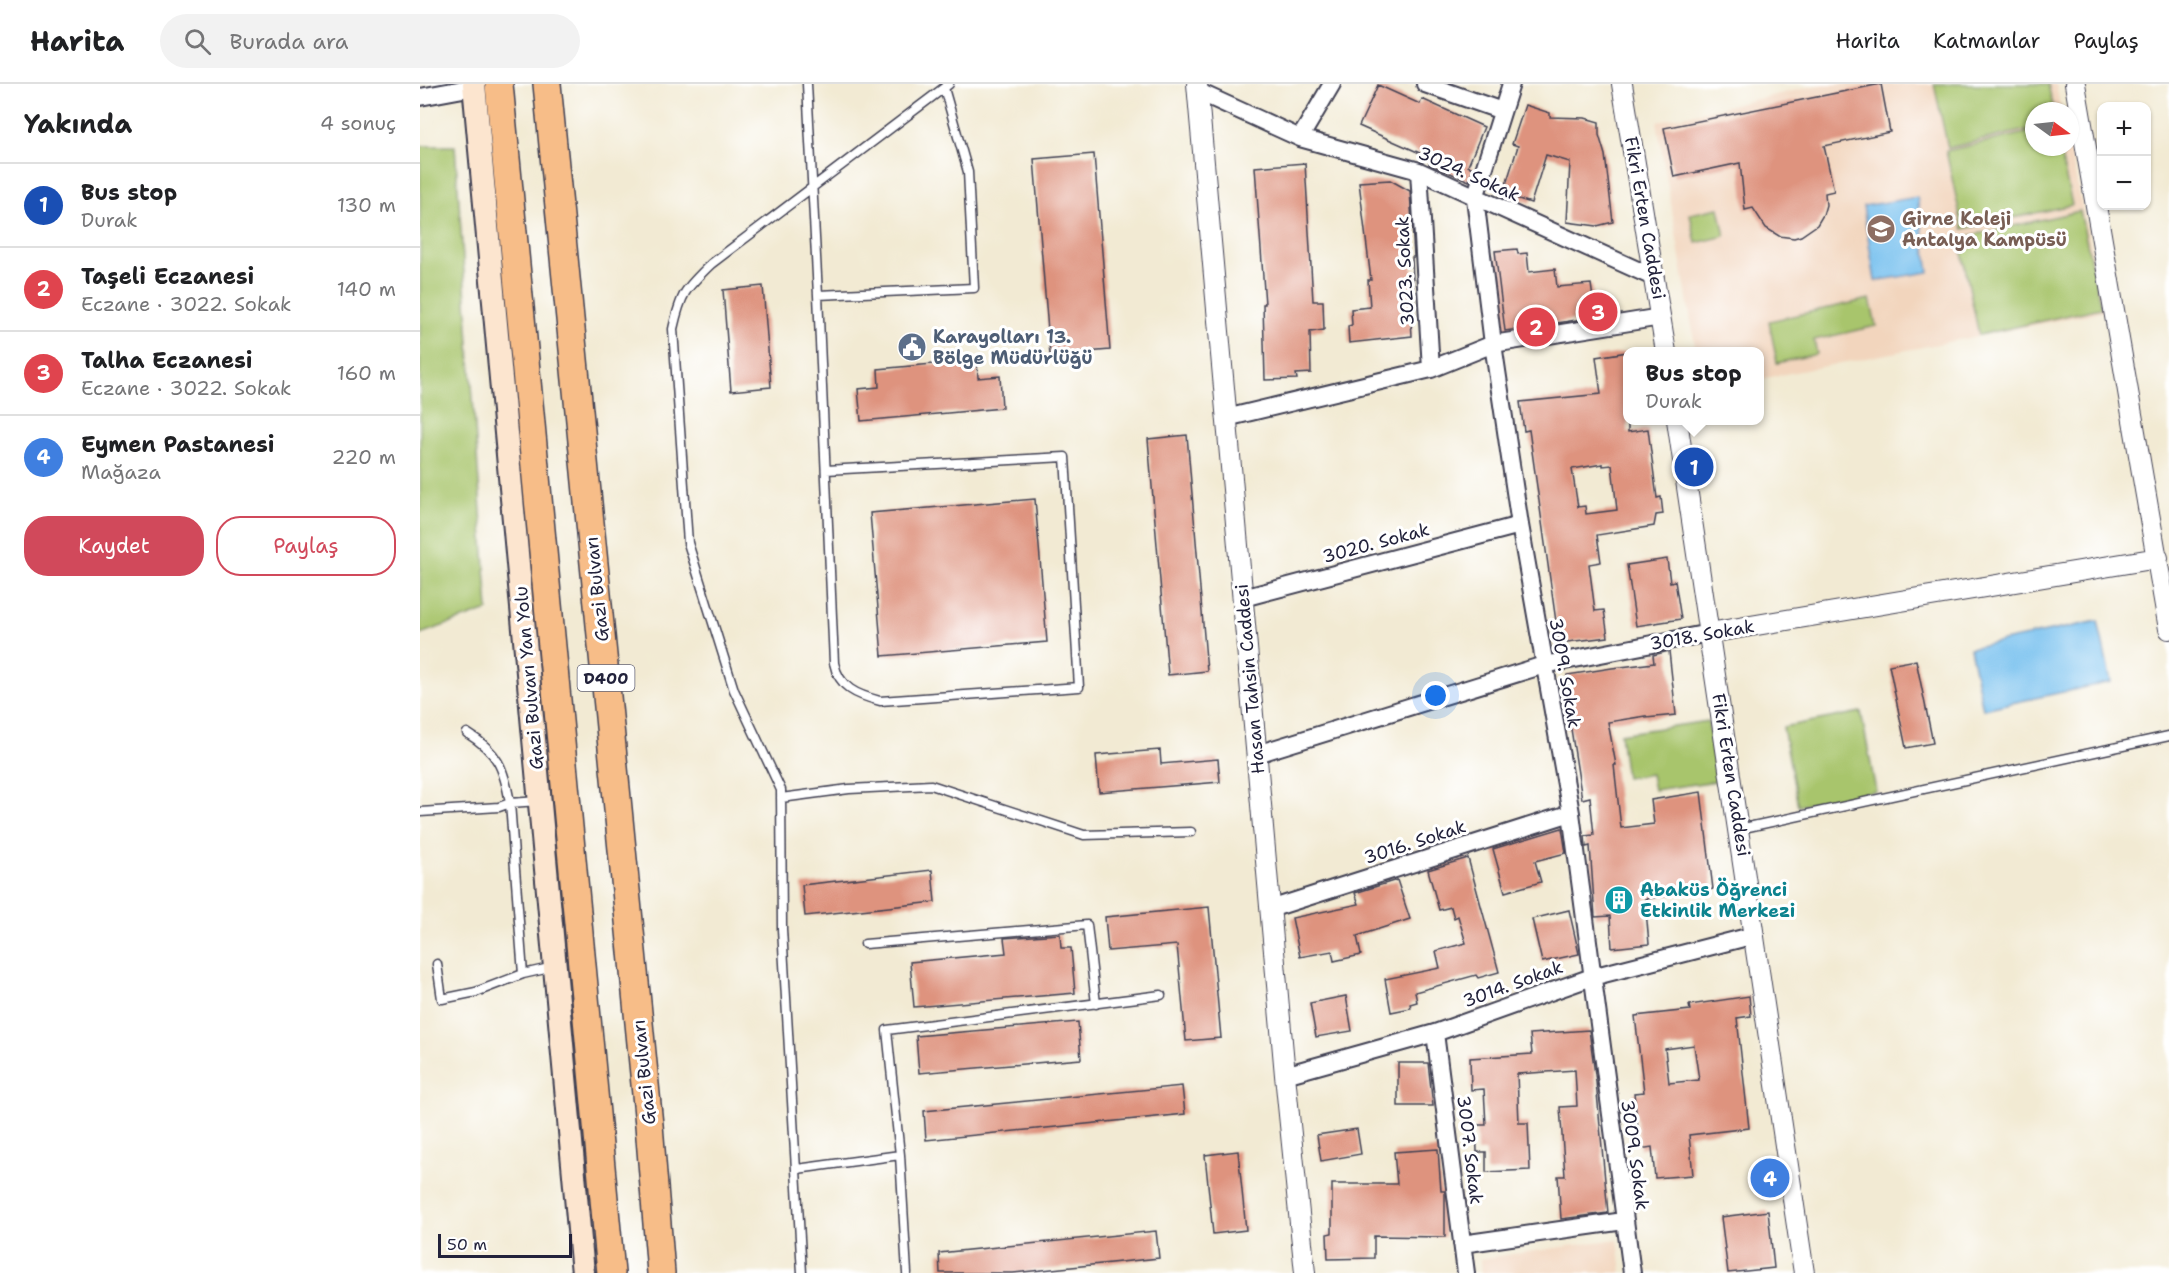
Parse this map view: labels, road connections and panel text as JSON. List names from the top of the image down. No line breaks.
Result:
{"streets":{"highway":["Gazi Bulvarı","D400"],"main road":["Gazi Bulvarı Yan Yolu"],"street":["3024. Sokak","Fikri Erten Caddesi","3023. Sokak","3020. Sokak","3018. Sokak","3009. Sokak","Hasan Tahsin Caddesi","3016. Sokak","3014. Sokak","3007. Sokak"]},"crossings":[["3024. Sokak","Fikri Erten Caddesi"],["3024. Sokak","3023. Sokak"],["3024. Sokak","3009. Sokak"],["3024. Sokak","Hasan Tahsin Caddesi"],["Fikri Erten Caddesi","3018. Sokak"],["Fikri Erten Caddesi","3014. Sokak"],["3020. Sokak","3009. Sokak"],["3020. Sokak","Hasan Tahsin Caddesi"],["3018. Sokak","3009. Sokak"],["3018. Sokak","Hasan Tahsin Caddesi"],["3009. Sokak","3016. Sokak"],["3009. Sokak","3014. Sokak"],["Gazi Bulvarı Yan Yolu","D400"],["Hasan Tahsin Caddesi","3016. Sokak"],["Hasan Tahsin Caddesi","3014. Sokak"],["3014. Sokak","3007. Sokak"]],"places":{"school or university":["Girne Koleji Antalya Kampüsü"],"public building":["Karayolları 13. Bölge Müdürlüğü"],"building":["Abaküs Öğrenci Etkinlik Merkezi"]},"scale_bar":"50 m","north":"right","page":{"header":"Harita","search":"Burada ara","nav":["Harita","Katmanlar","Paylaş"],"heading":["Yakında","4 sonuç"],"map_buttons":["+","−"],"list":[{"mark":"1","name":"Bus stop","note":"Durak","value":"130 m"},{"mark":"2","name":"Taşeli Eczanesi","note":"Eczane · 3022. Sokak","value":"140 m"},{"mark":"3","name":"Talha Eczanesi","note":"Eczane · 3022. Sokak","value":"160 m"},{"mark":"4","name":"Eymen Pastanesi","note":"Mağaza","value":"220 m"}],"pins":["3","2","1","4"],"popup":["Bus stop","Durak"],"buttons":["Kaydet","Paylaş"],"scale":"50 m"}}
